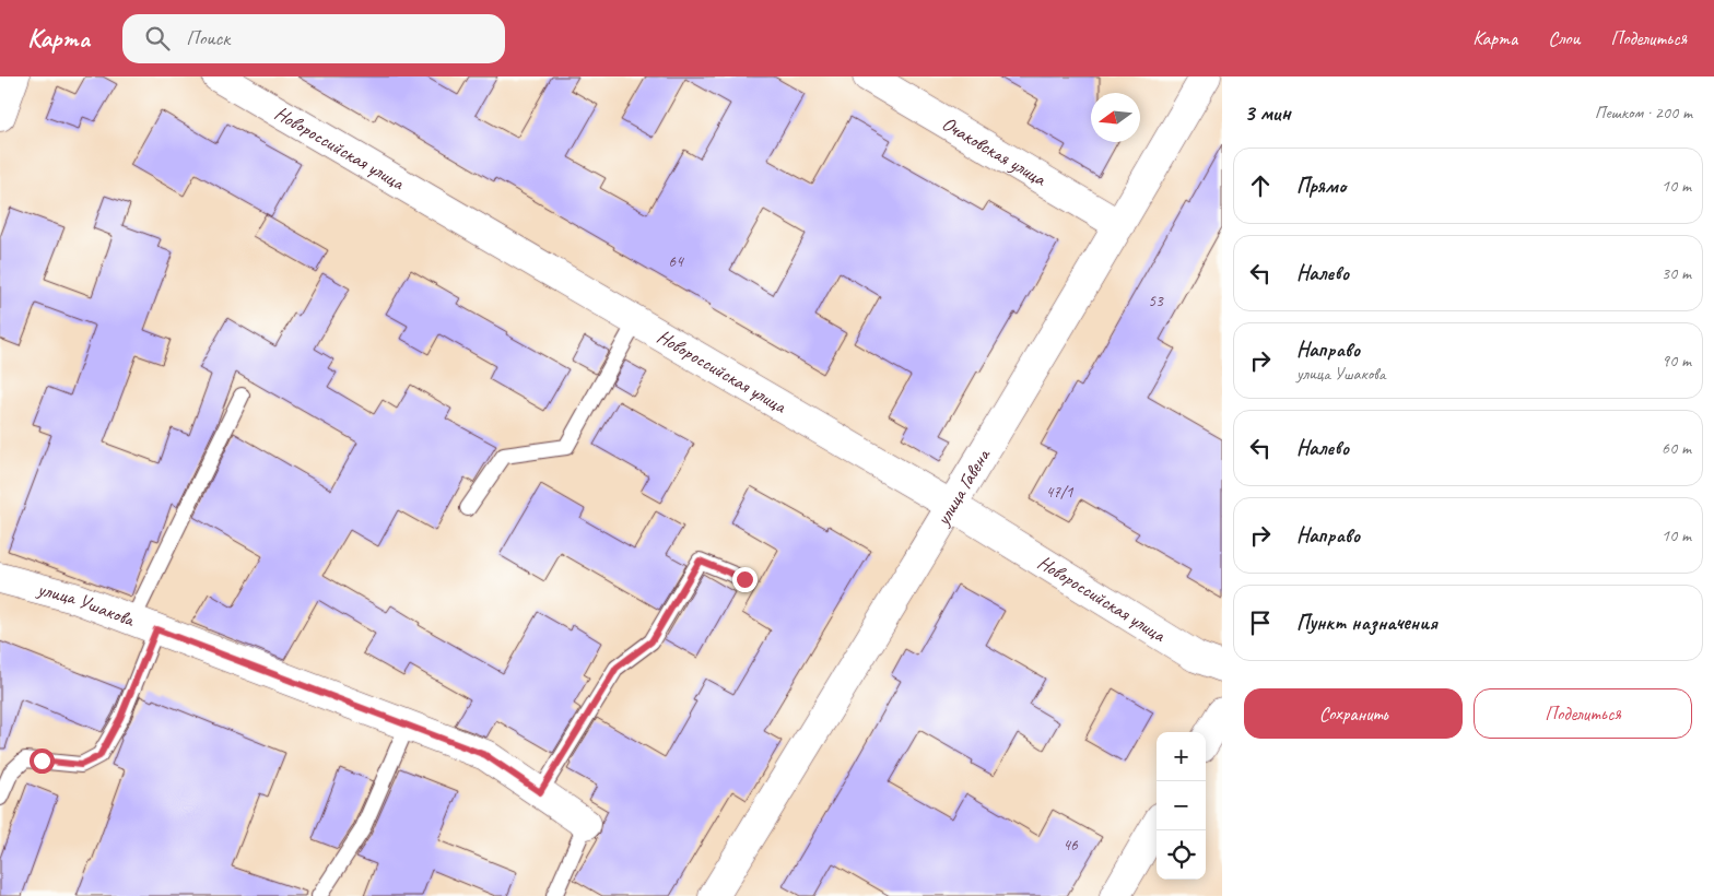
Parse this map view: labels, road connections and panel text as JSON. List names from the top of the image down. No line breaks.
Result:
{"streets":{"street":["Новороссийская улица","Очаковская улица","улица Гавена","улица Ушакова"]},"crossings":[["Новороссийская улица","улица Гавена"],["Очаковская улица","улица Гавена"]],"house_numbers":["64","53","47/1","46"],"north":"left","page":{"header":"Карта","search":"Поиск","nav":["Карта","Слои","Поделиться"],"heading":["3 мин","Пешком · 200 m"],"list":[["Прямо","10 m"],["Налево","30 m"],["Направо","улица Ушакова","90 m"],["Налево","60 m"],["Направо","10 m"],"Пункт назначения"],"buttons":["Сохранить","Поделиться"],"map_buttons":["+","−"]}}
